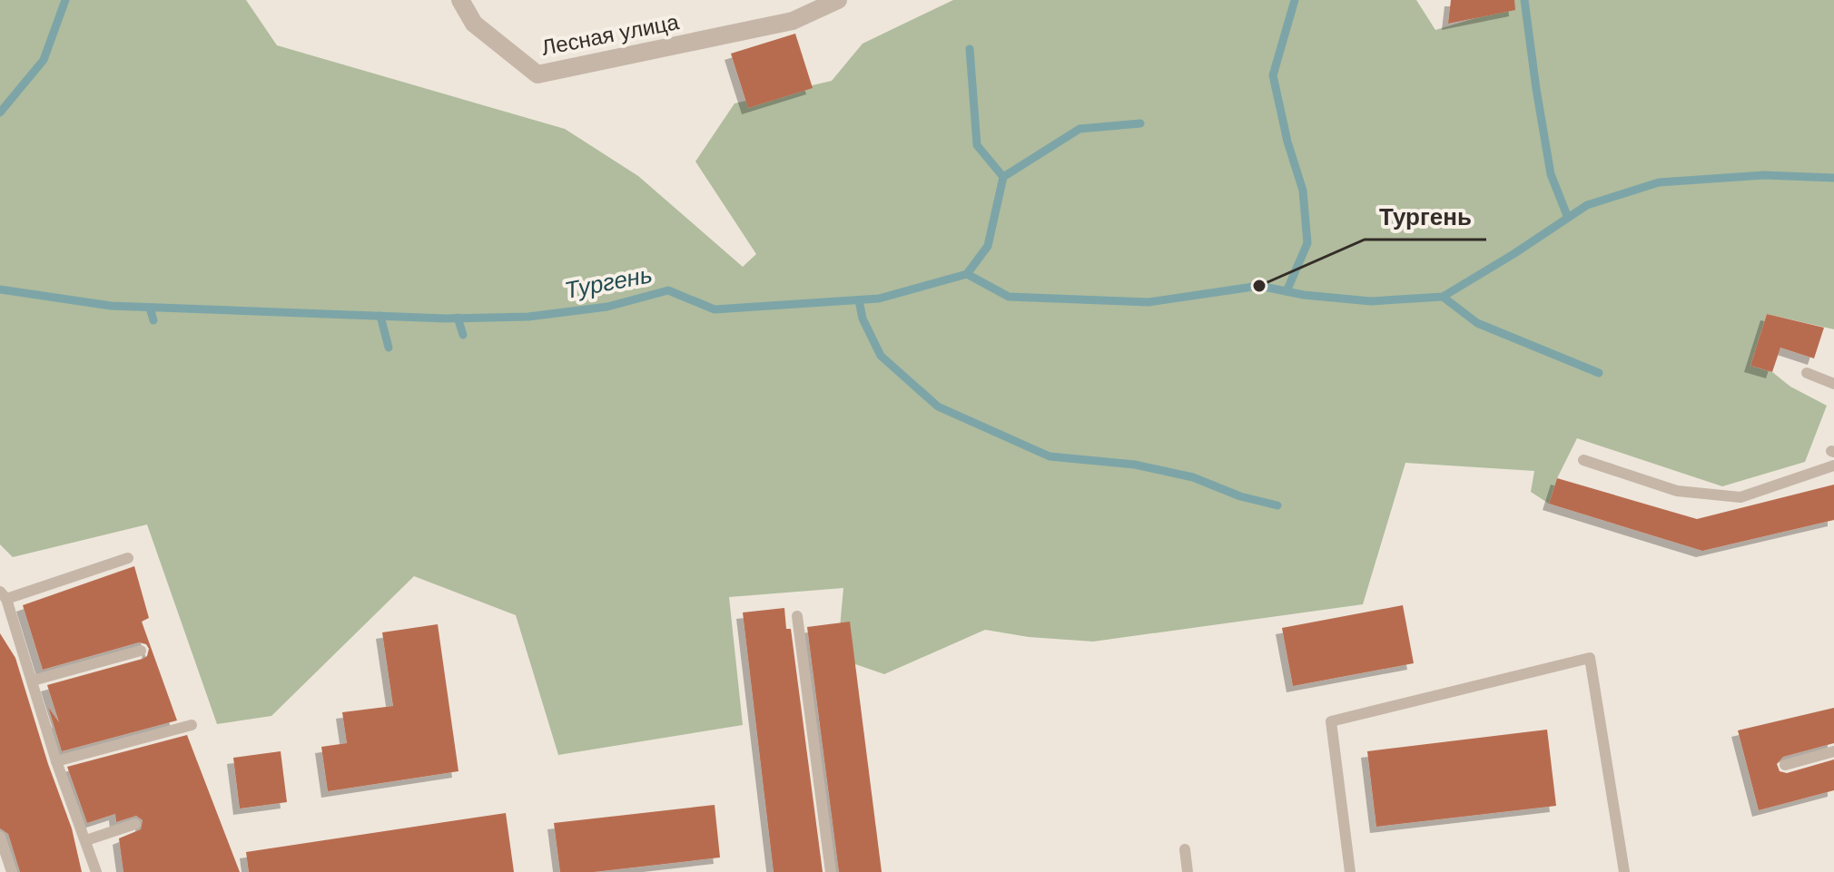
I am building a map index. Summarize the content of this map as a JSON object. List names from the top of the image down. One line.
{"streets":{"street":["Лесная улица"]},"water":["Тургень"],"places":["Тургень"]}
